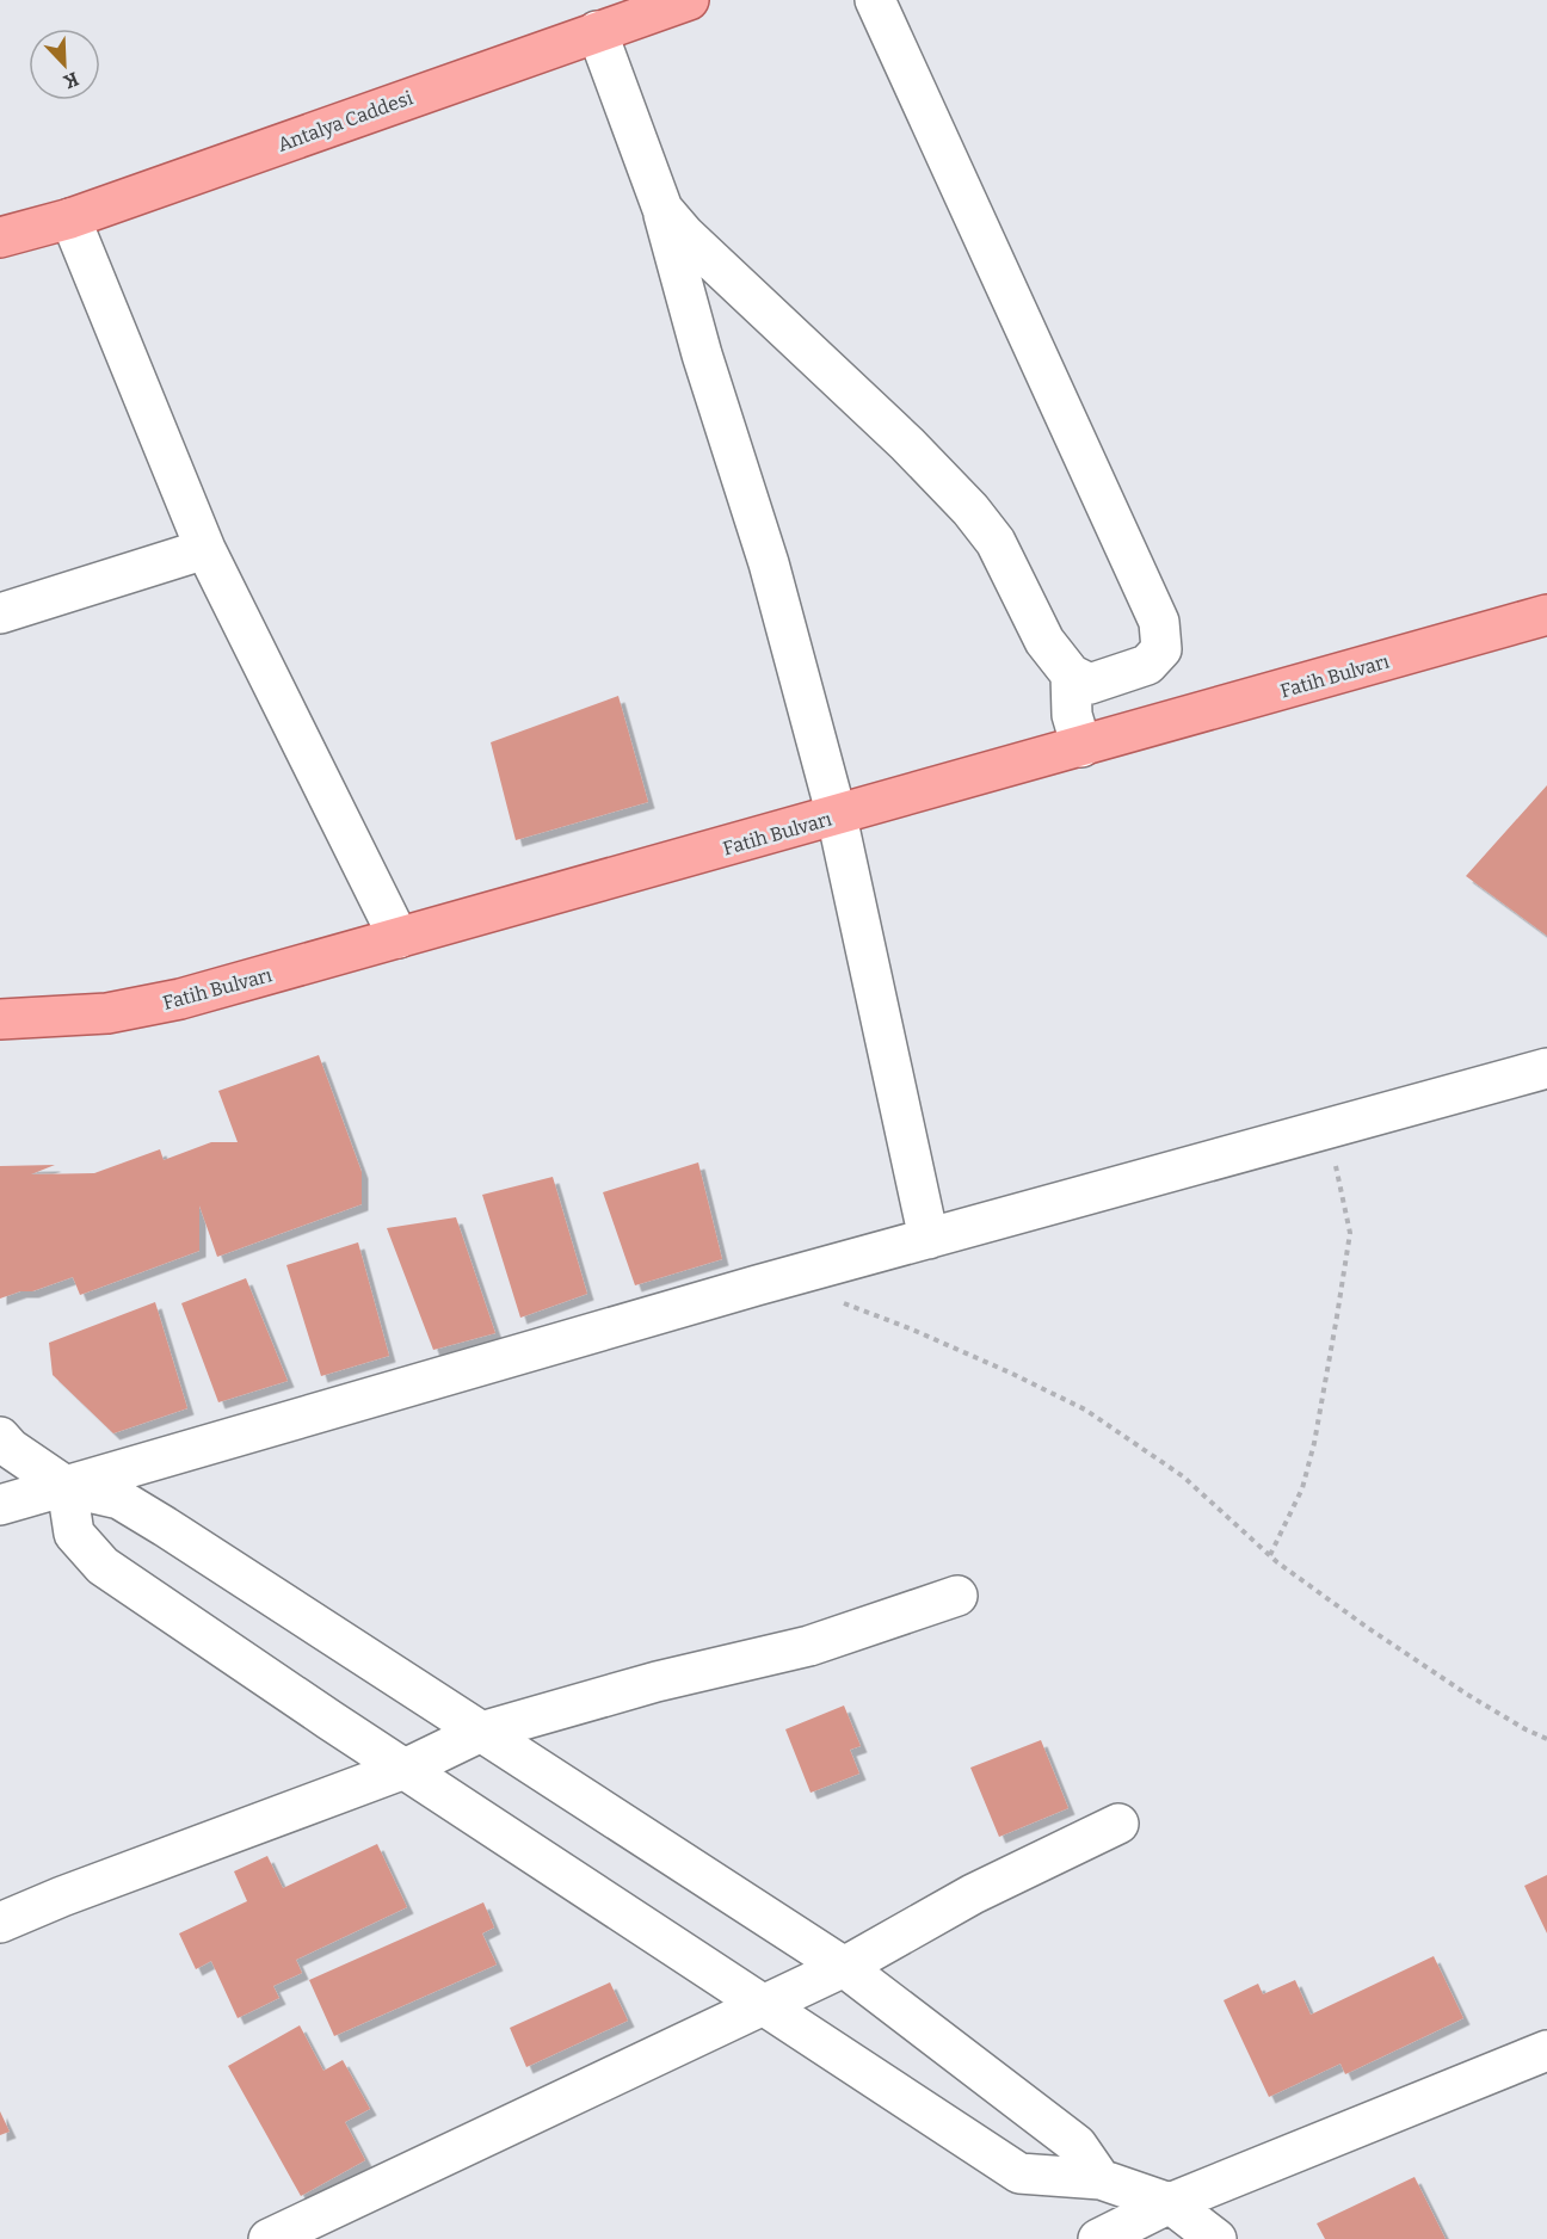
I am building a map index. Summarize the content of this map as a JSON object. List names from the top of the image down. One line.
{"streets":{"main road":["Antalya Caddesi","Fatih Bulvarı"]},"north":"bottom right"}
